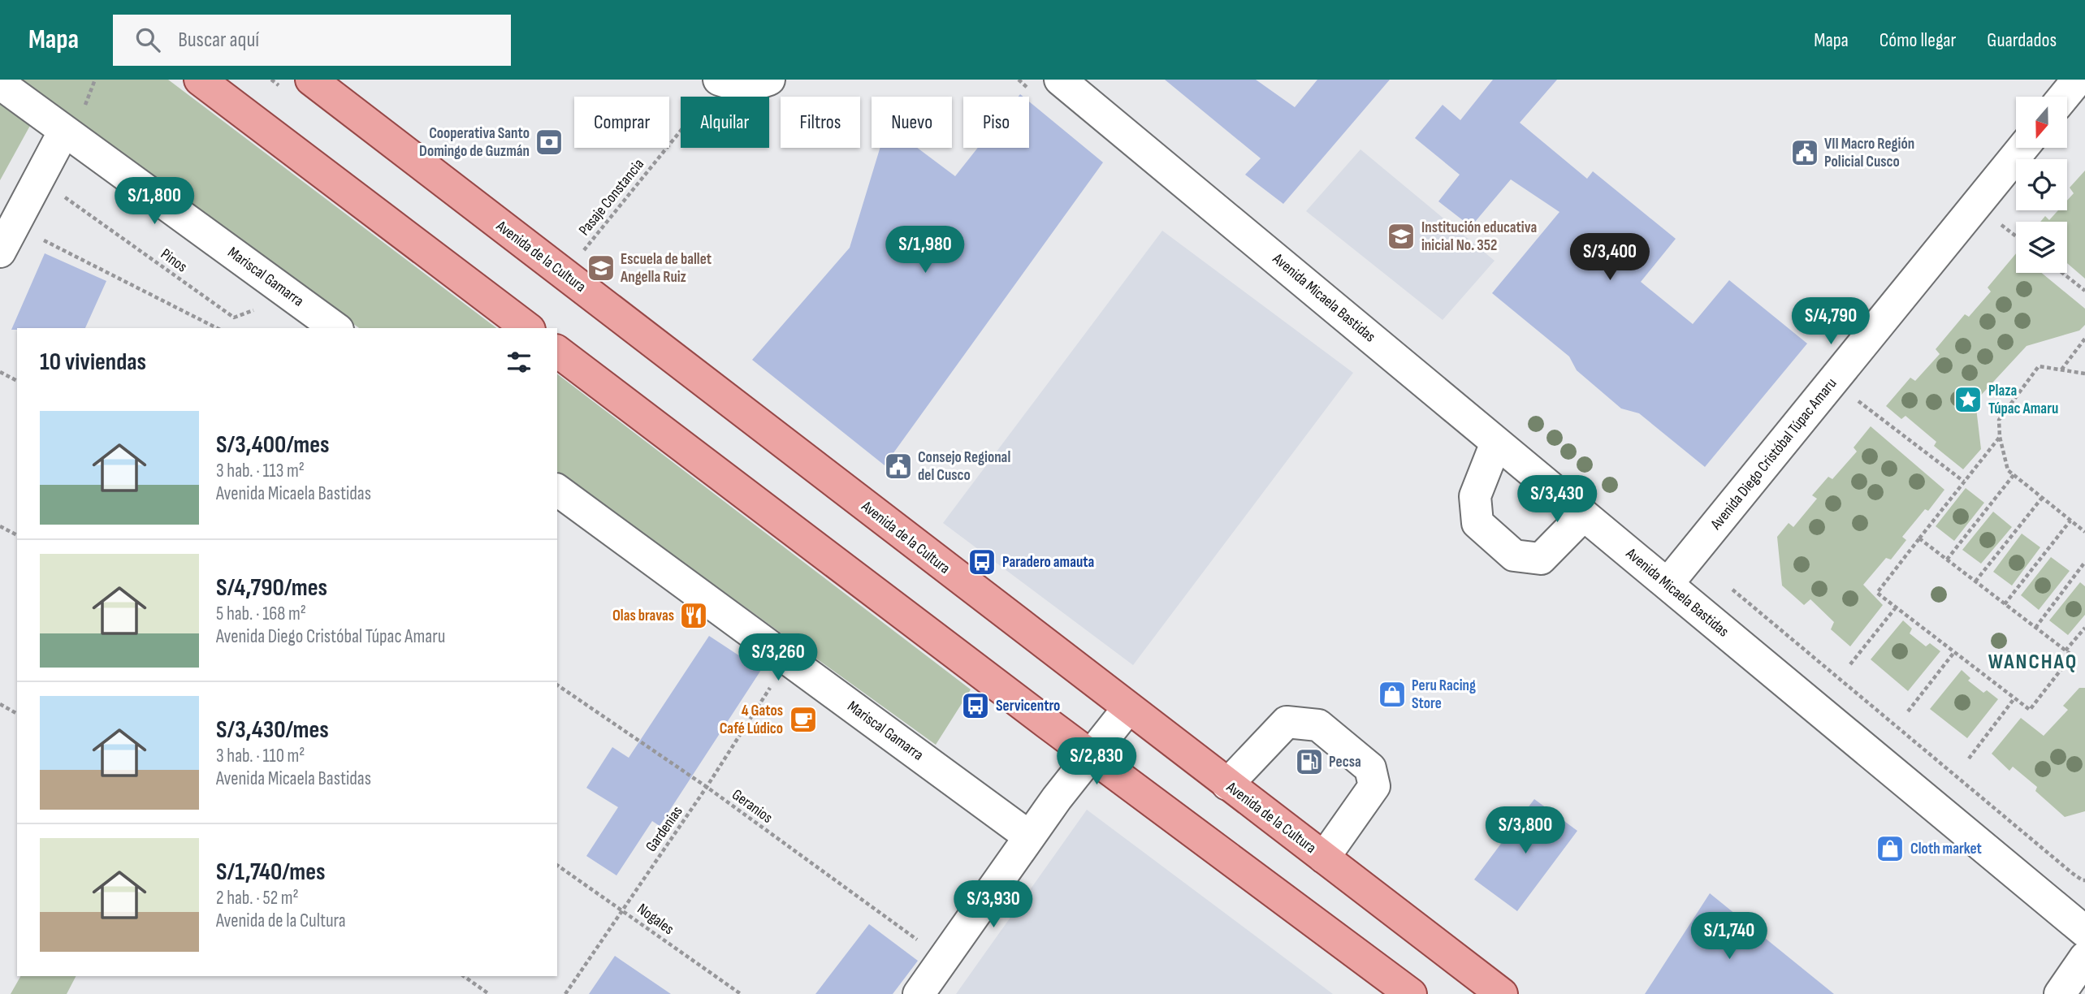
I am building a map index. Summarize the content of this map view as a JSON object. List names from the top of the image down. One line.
{"streets":{"main road":["Avenida de la Cultura"],"street":["Mariscal Gamarra","Avenida Micaela Bastidas","Avenida Diego Cristóbal Túpac Amaru"],"path":["Pasaje Constancia","Pinos","Geranios","Gardenias","Nogales"]},"crossings":[["Pasaje Constancia","Avenida de la Cultura"],["Avenida Micaela Bastidas","Avenida Diego Cristóbal Túpac Amaru"],["Geranios","Gardenias"],["Gardenias","Nogales"]],"districts":["WANCHAQ"],"places":{"bank":["Cooperativa Santo Domingo de Guzmán"],"public building":["VII Macro Región Policial Cusco","Consejo Regional del Cusco"],"school or university":["Institución educativa inicial No. 352","Escuela de ballet Angella Ruiz"],"place":["Plaza Túpac Amaru"],"bus stop":["Paradero amauta","Servicentro"],"restaurant":["Olas bravas"],"shop":["Peru Racing Store","Cloth market"],"cafe":["4 Gatos Café Lúdico"],"fuel station":["Pecsa"]},"north":"bottom","page":{"header":"Mapa","search":"Buscar aquí","nav":["Mapa","Cómo llegar","Guardados"],"chip":["Comprar","Alquilar","Filtros","Nuevo","Piso"],"price":["S/1,800","S/1,980","S/3,400","S/4,790","S/3,430","S/3,260","S/2,830","S/3,800","S/3,930","S/1,740"],"heading":"10 viviendas","list":[{"name":"S/3,400/mes","note":"3 hab. · 113 m² · Avenida Micaela Bastidas"},{"name":"S/4,790/mes","note":"5 hab. · 168 m² · Avenida Diego Cristóbal Túpac Amaru"},{"name":"S/3,430/mes","note":"3 hab. · 110 m² · Avenida Micaela Bastidas"},{"name":"S/1,740/mes","note":"2 hab. · 52 m² · Avenida de la Cultura"}]}}
